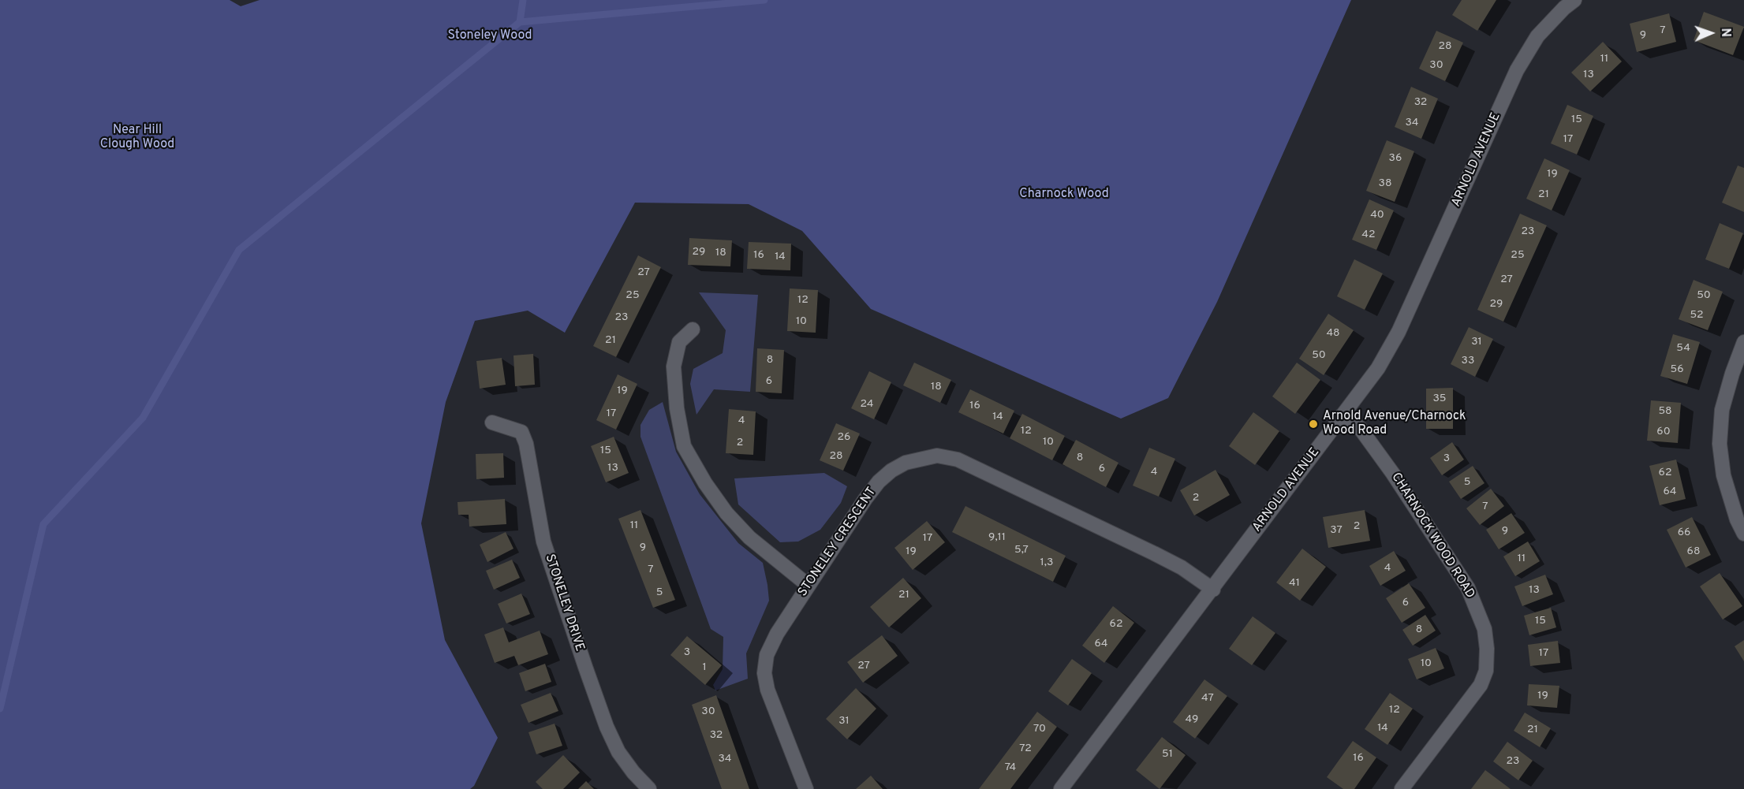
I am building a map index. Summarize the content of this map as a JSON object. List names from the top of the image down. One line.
{"streets":{"street":["ARNOLD AVENUE","CHARNOCK WOOD ROAD","STONELEY CRESCENT","STONELEY DRIVE"]},"crossings":[["ARNOLD AVENUE","CHARNOCK WOOD ROAD"],["ARNOLD AVENUE","STONELEY CRESCENT"]],"parks":["Stoneley Wood","Near Hill Clough Wood","Charnock Wood"],"places":["Arnold Avenue/Charnock Wood Road"],"house_numbers":["7","9","28","11","30","13","32","15","34","17","36","19","38","21","40","23","42","29","18","16","25","14","27","27","25","50","12","29","52","23","10","48","21","31","54","50","8","33","56","6","18","19","35","24","16","58","17","14","4","12","60","26","10","2","15","28","8","3","13","6","4","62","5","64","2","7","11","2","37","9","66","9,11","17","9","5,7","19","68","11","1,3","4","7","41","13","5","21","6","15","62","8","64","3","17","10","27","1","19","47","12","30","49","31","14","70","21","32","72","51","16","34","23","74"],"north":"right"}
